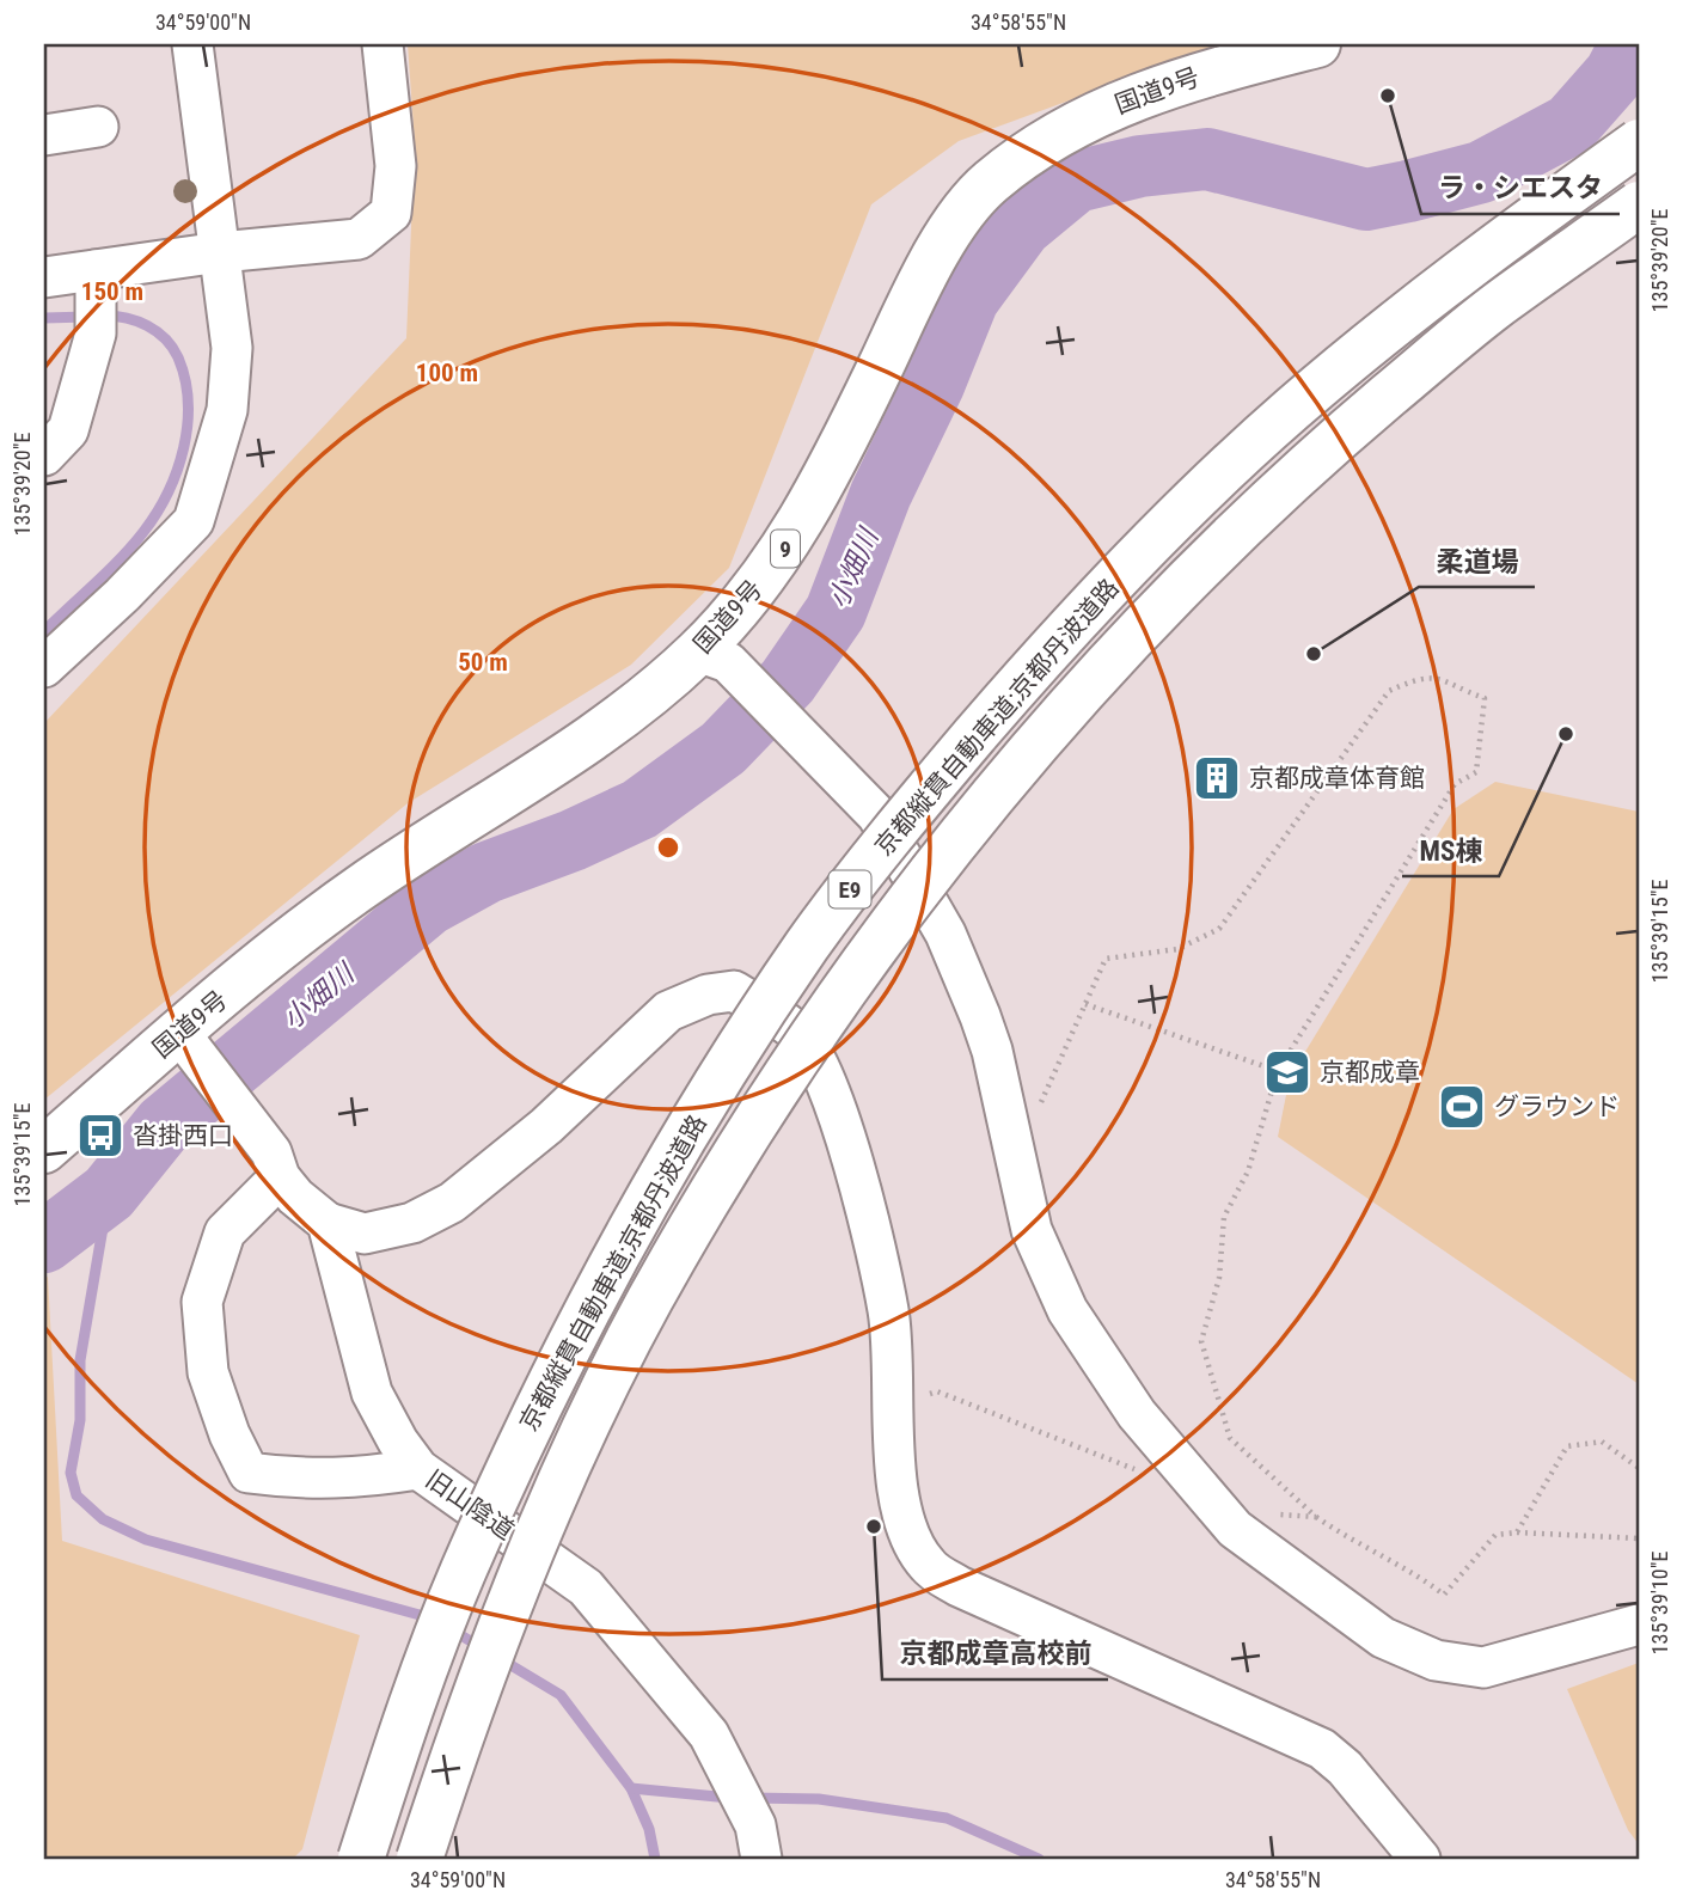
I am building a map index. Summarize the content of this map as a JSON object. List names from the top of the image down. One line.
{"streets":{"highway":["国道9号","9","京都縦貫自動車道;京都丹波道路","E9"],"street":["旧山陰道"]},"water":["小畑川"],"places":{"other":["ラ・シエスタ","柔道場","MS棟","京都成章高校前"],"building":["京都成章体育館"],"school or university":["京都成章"],"sports":["グラウンド"],"bus stop":["沓掛西口"]},"coordinates":["34°59'00\"N","34°58'55\"N","135°39'20\"E","135°39'15\"E","135°39'10\"E"],"rings":["150 m","100 m","50 m"]}
